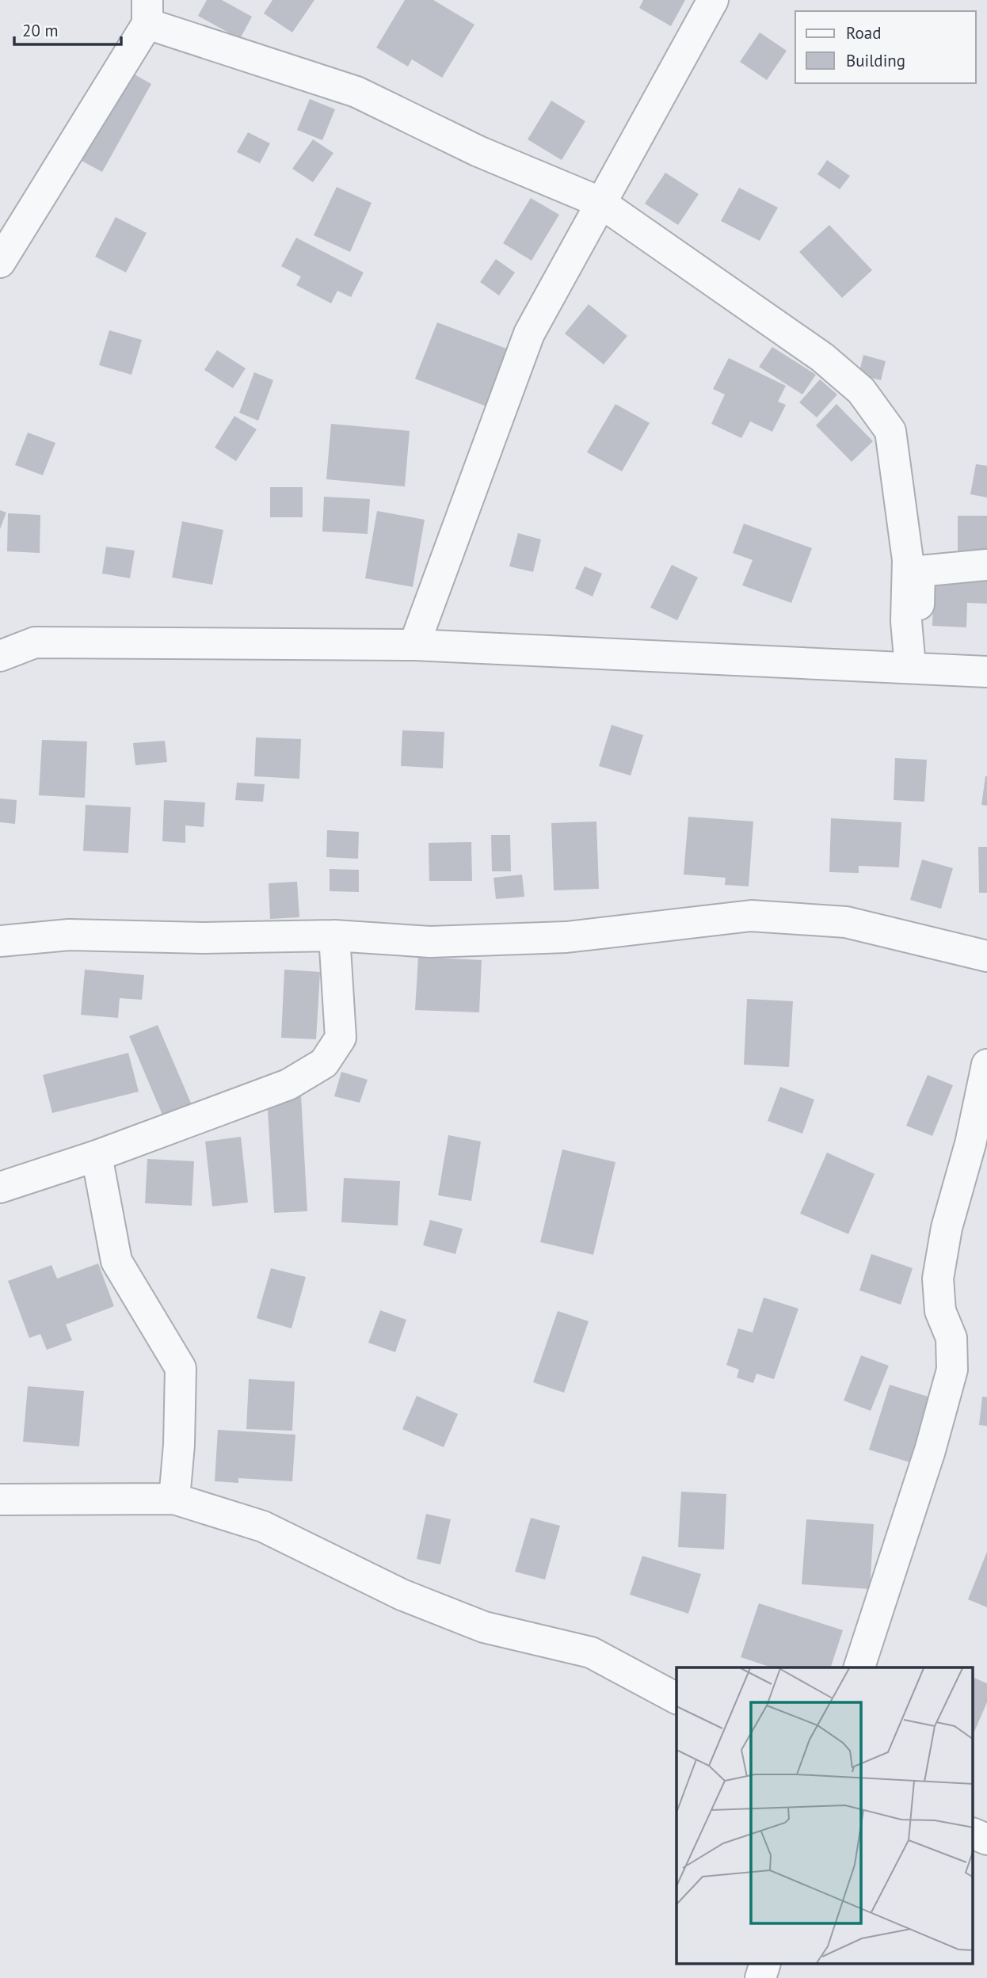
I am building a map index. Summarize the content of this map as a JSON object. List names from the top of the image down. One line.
{"legend":["Road","Building"],"scale_bar":"20 m"}
